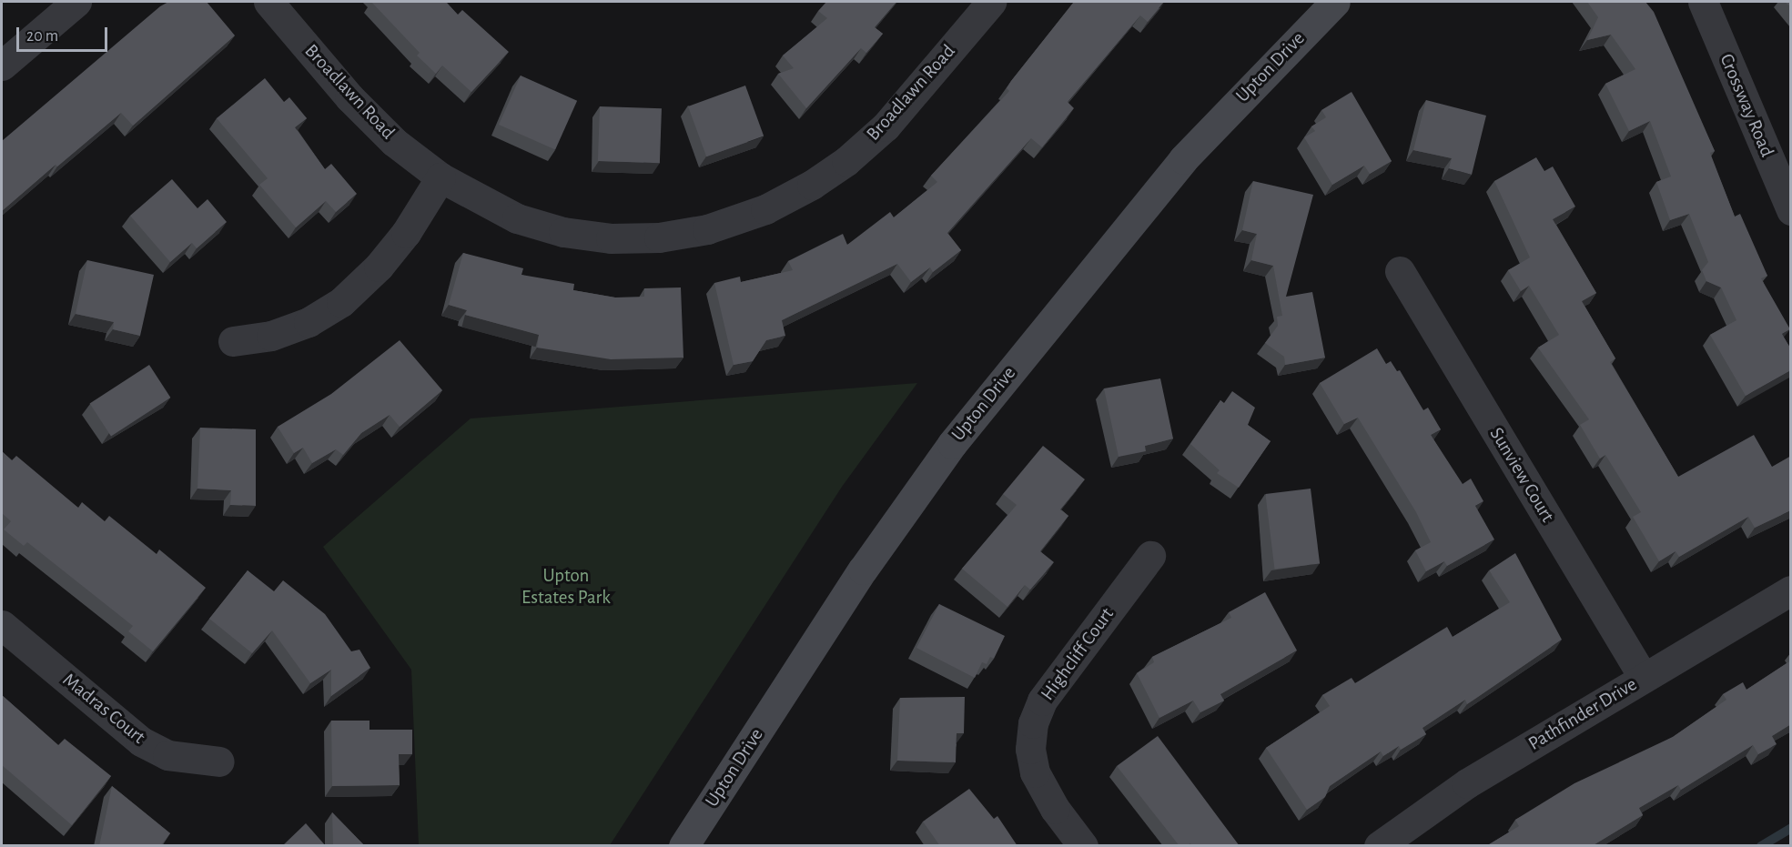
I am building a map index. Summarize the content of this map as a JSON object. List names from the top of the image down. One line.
{"streets":{"main road":["Upton Drive"],"street":["Broadlawn Road","Crossway Road","Sunview Court","Highcliff Court","Madras Court","Pathfinder Drive"]},"crossings":[["Sunview Court","Pathfinder Drive"]],"parks":["Upton Estates Park"],"scale_bar":"20 m"}
